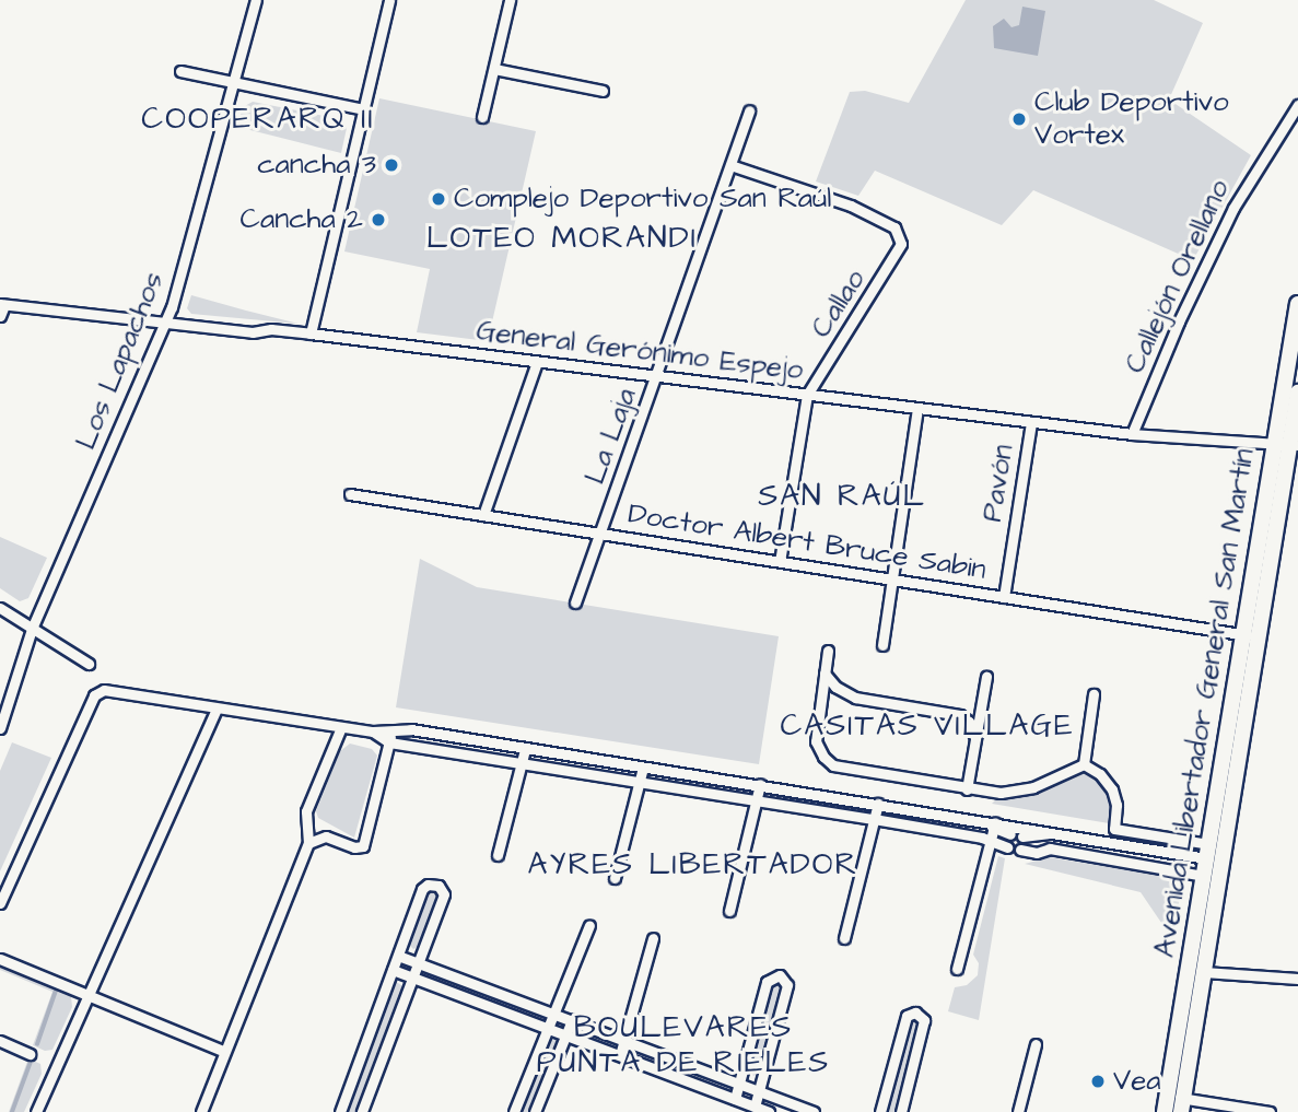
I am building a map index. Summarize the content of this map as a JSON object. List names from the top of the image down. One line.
{"streets":{"main road":["Avenida Libertador General San Martín"],"street":["Callejón Orellano","Callao","General Gerónimo Espejo","Los Lapachos","La Laja","Pavón","Doctor Albert Bruce Sabin"]},"crossings":[["Callejón Orellano","General Gerónimo Espejo"],["Callao","General Gerónimo Espejo"],["Callao","La Laja"],["Callao","Doctor Albert Bruce Sabin"],["General Gerónimo Espejo","Los Lapachos"],["General Gerónimo Espejo","La Laja"],["General Gerónimo Espejo","Pavón"],["General Gerónimo Espejo","Avenida Libertador General San Martín"],["La Laja","Doctor Albert Bruce Sabin"],["Pavón","Doctor Albert Bruce Sabin"],["Doctor Albert Bruce Sabin","Avenida Libertador General San Martín"]],"districts":["COOPERARQ II","LOTEO MORANDI","SAN RAÚL","CASITAS VILLAGE","AYRES LIBERTADOR","BOULEVARES PUNTA DE RIELES"],"places":["Club Deportivo Vortex","cancha 3","Complejo Deportivo San Raúl","Cancha 2","Vea"]}
